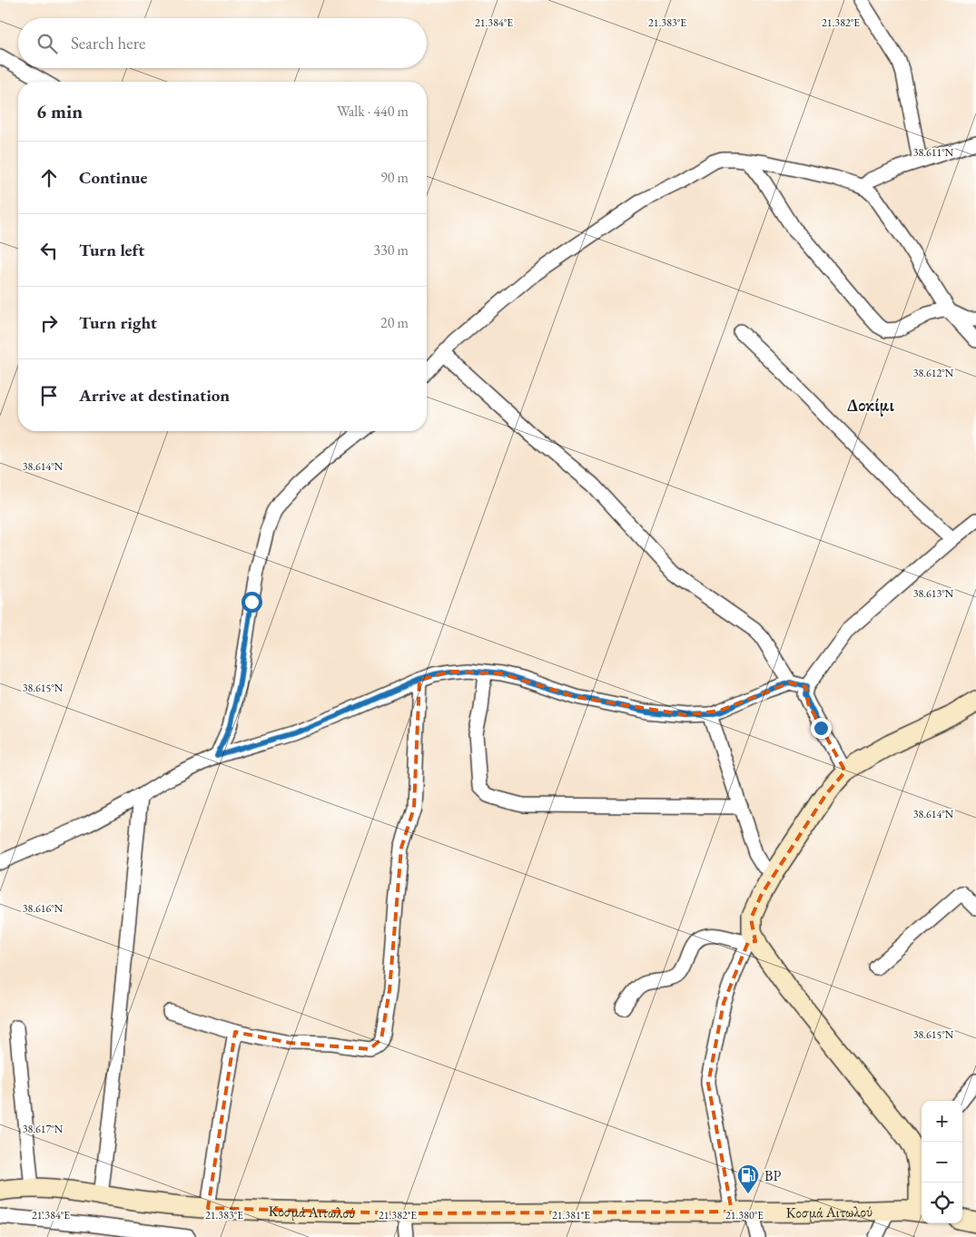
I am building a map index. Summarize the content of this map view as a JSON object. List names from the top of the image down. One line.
{"streets":{"main road":["Κοσμά Αιτωλού"]},"districts":["Δοκίμι"],"places":{"fuel station":["BP"]},"page":{"search":"Search here","heading":["6 min","Walk · 440 m"],"list":[["Continue","90 m"],["Turn left","330 m"],["Turn right","20 m"],"Arrive at destination"],"map_buttons":["+","−"]},"coordinates":["21.384°E","21.383°E","21.382°E","38.611°N","38.612°N","38.614°N","38.613°N","38.615°N","38.616°N","38.617°N","21.381°E","21.380°E"]}
